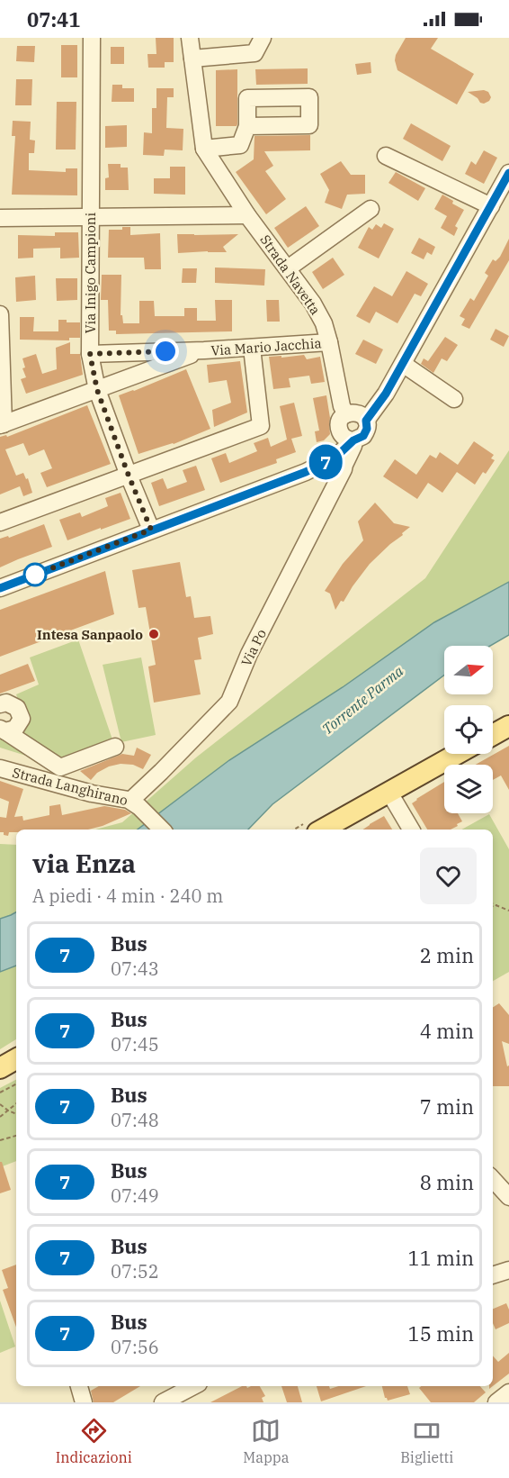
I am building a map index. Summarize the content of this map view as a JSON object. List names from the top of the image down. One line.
{"streets":{"street":["Via Inigo Campioni","Strada Navetta","Via Mario Jacchia","Via Po","Strada Langhirano"]},"crossings":[["Via Inigo Campioni","Via Mario Jacchia"],["Strada Navetta","Via Mario Jacchia"],["Strada Navetta","Via Po"],["Via Po","Strada Langhirano"]],"water":["Torrente Parma"],"places":["Intesa Sanpaolo"],"lines":["bus line 7"],"north":"right","page":{"status":"07:41","on_map":"7","heading":["via Enza","A piedi · 4 min · 240 m"],"list":[{"mark":"7","name":"Bus","note":"07:43","value":"2 min"},{"mark":"7","name":"Bus","note":"07:45","value":"4 min"},{"mark":"7","name":"Bus","note":"07:48","value":"7 min"},{"mark":"7","name":"Bus","note":"07:49","value":"8 min"},{"mark":"7","name":"Bus","note":"07:52","value":"11 min"},{"mark":"7","name":"Bus","note":"07:56","value":"15 min"}],"tabs":["Indicazioni","Mappa","Biglietti"]}}
